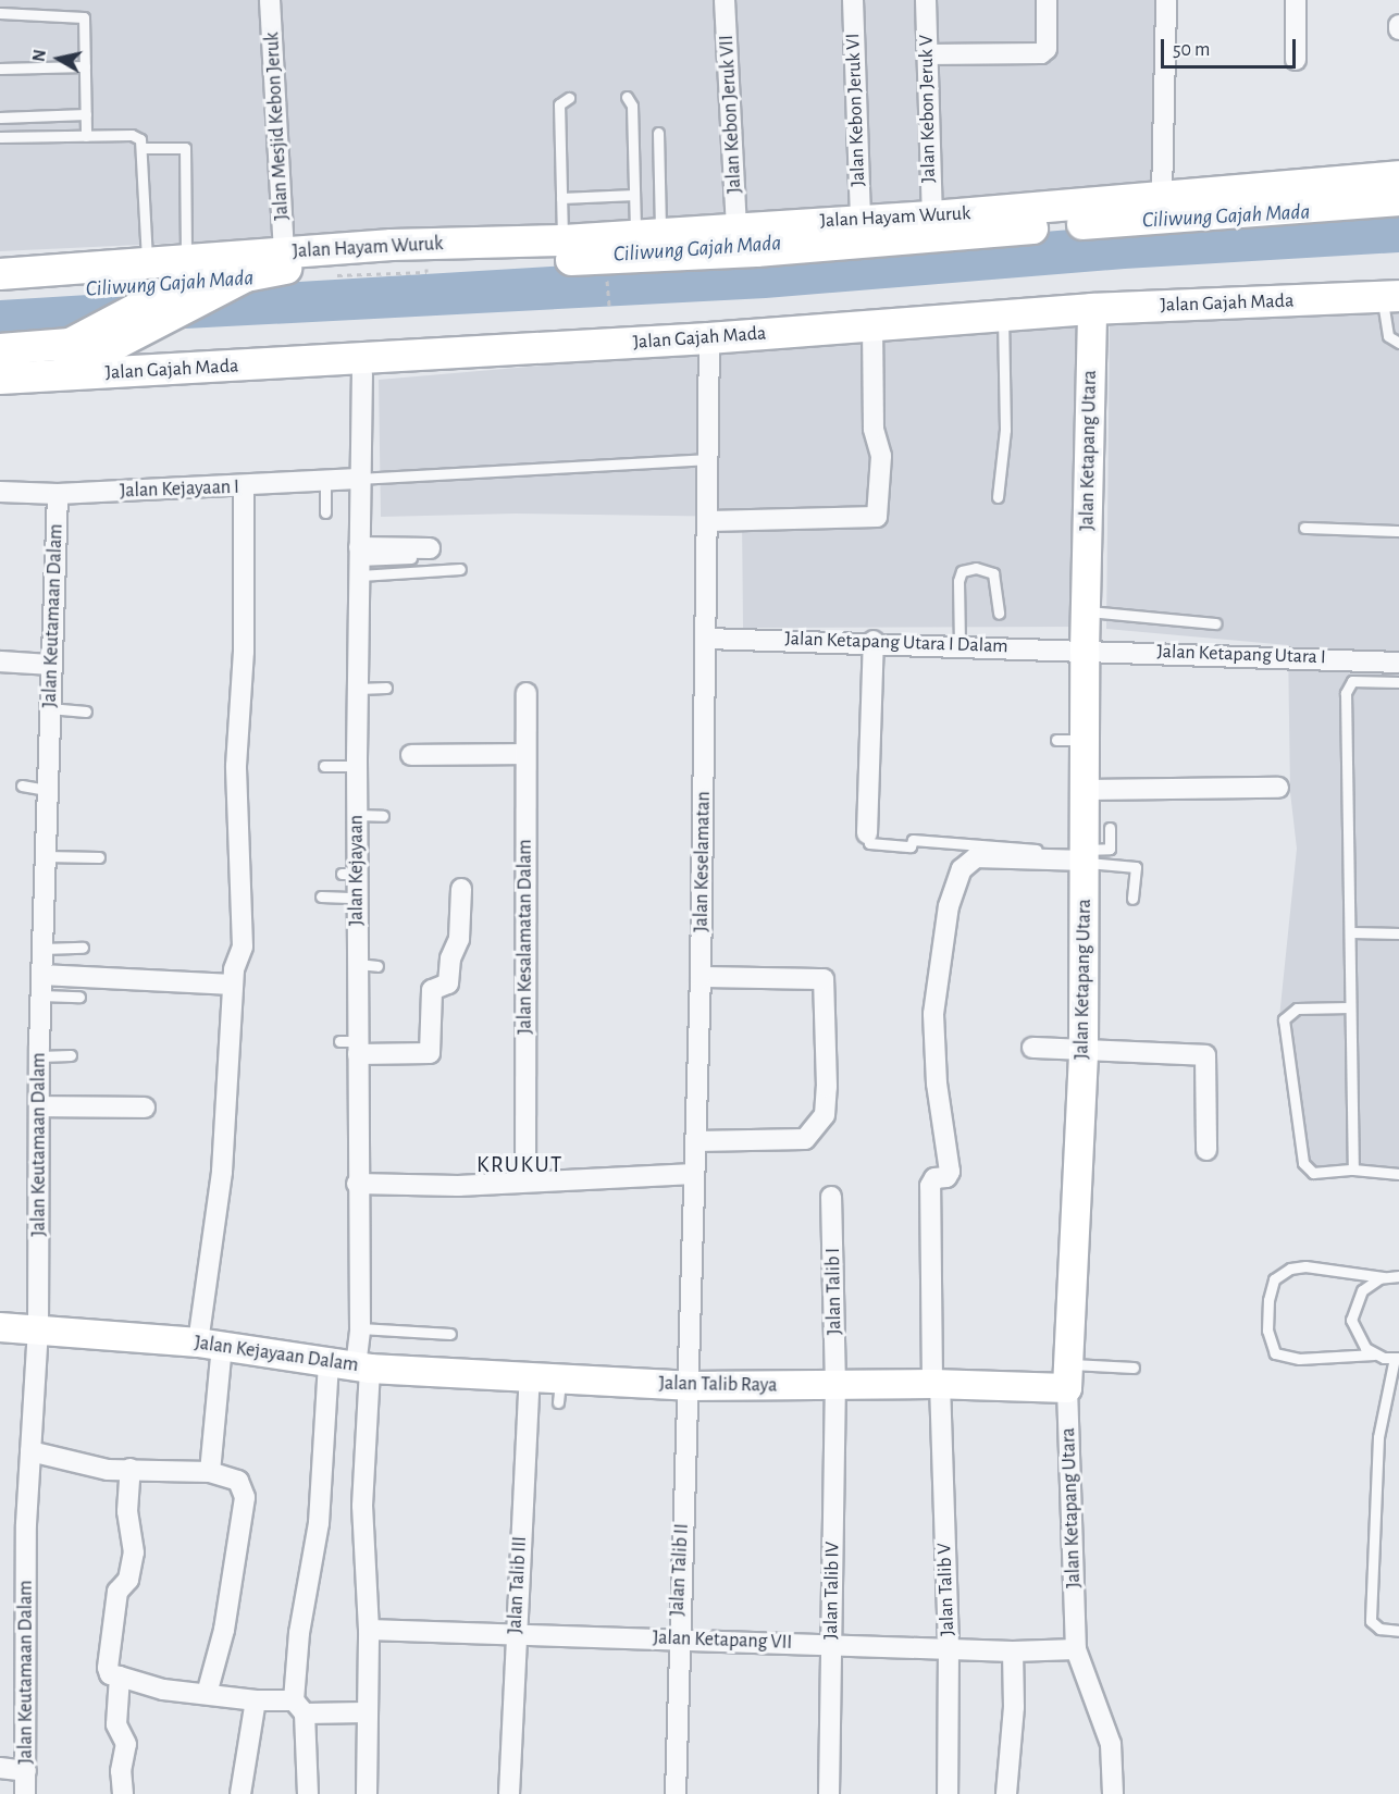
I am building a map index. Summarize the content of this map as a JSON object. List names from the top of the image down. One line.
{"streets":{"main road":["Jalan Hayam Wuruk","Jalan Gajah Mada"],"street":["Jalan Kebon Jeruk V","Jalan Kebon Jeruk VI","Jalan Kebon Jeruk VII","Jalan Mesjid Kebon Jeruk","Jalan Ketapang Utara","Jalan Kejayaan I","Jalan Keutamaan Dalam","Jalan Ketapang Utara I Dalam","Jalan Ketapang Utara I","Jalan Keselamatan","Jalan Kejayaan","Jalan Kesalamatan Dalam","Jalan Talib I","Jalan Kejayaan Dalam","Jalan Talib Raya","Jalan Talib II","Jalan Talib III","Jalan Talib V","Jalan Talib IV","Jalan Ketapang VII"]},"crossings":[["Jalan Kebon Jeruk V","Jalan Hayam Wuruk"],["Jalan Kebon Jeruk VI","Jalan Hayam Wuruk"],["Jalan Kebon Jeruk VII","Jalan Hayam Wuruk"],["Jalan Mesjid Kebon Jeruk","Jalan Hayam Wuruk"],["Jalan Gajah Mada","Jalan Ketapang Utara"],["Jalan Gajah Mada","Jalan Keselamatan"],["Jalan Ketapang Utara","Jalan Ketapang Utara I Dalam"],["Jalan Ketapang Utara","Jalan Ketapang Utara I"],["Jalan Ketapang Utara","Jalan Talib Raya"],["Jalan Ketapang Utara","Jalan Talib V"],["Jalan Ketapang Utara","Jalan Ketapang VII"],["Jalan Kejayaan I","Jalan Keutamaan Dalam"],["Jalan Kejayaan I","Jalan Kejayaan"],["Jalan Keutamaan Dalam","Jalan Kejayaan Dalam"],["Jalan Ketapang Utara I Dalam","Jalan Ketapang Utara I"],["Jalan Ketapang Utara I Dalam","Jalan Keselamatan"],["Jalan Keselamatan","Jalan Talib Raya"],["Jalan Keselamatan","Jalan Talib II"],["Jalan Kejayaan","Jalan Kejayaan Dalam"],["Jalan Kejayaan","Jalan Talib Raya"],["Jalan Talib I","Jalan Talib Raya"],["Jalan Talib I","Jalan Talib IV"],["Jalan Kejayaan Dalam","Jalan Talib Raya"],["Jalan Kejayaan Dalam","Jalan Ketapang VII"],["Jalan Talib Raya","Jalan Talib II"],["Jalan Talib Raya","Jalan Talib III"],["Jalan Talib Raya","Jalan Talib V"],["Jalan Talib Raya","Jalan Talib IV"],["Jalan Talib II","Jalan Ketapang VII"],["Jalan Talib III","Jalan Ketapang VII"],["Jalan Talib V","Jalan Ketapang VII"],["Jalan Talib IV","Jalan Ketapang VII"]],"districts":["KRUKUT"],"water":["Ciliwung Gajah Mada"],"scale_bar":"50 m","north":"left"}
